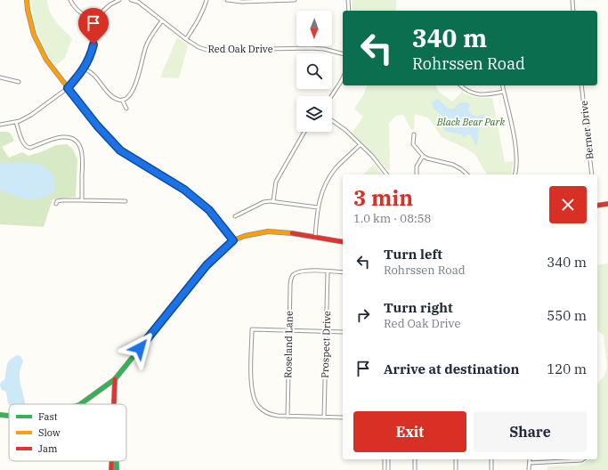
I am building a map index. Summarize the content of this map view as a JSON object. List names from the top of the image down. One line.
{"streets":{"street":["Red Oak Drive","Berner Drive","Roseland Lane","Prospect Drive"]},"crossings":[["Roseland Lane","Prospect Drive"]],"parks":["Black Bear Park"],"legend":["Fast","Slow","Jam"],"north":"bottom","page":{"turn":["340 m","Rohrssen Road"],"heading":["3 min","1.0 km · 08:58"],"list":[{"name":"Turn left","note":"Rohrssen Road","value":"340 m"},{"name":"Turn right","note":"Red Oak Drive","value":"550 m"},{"name":"Arrive at destination","value":"120 m"}],"buttons":["Exit","Share"]}}
